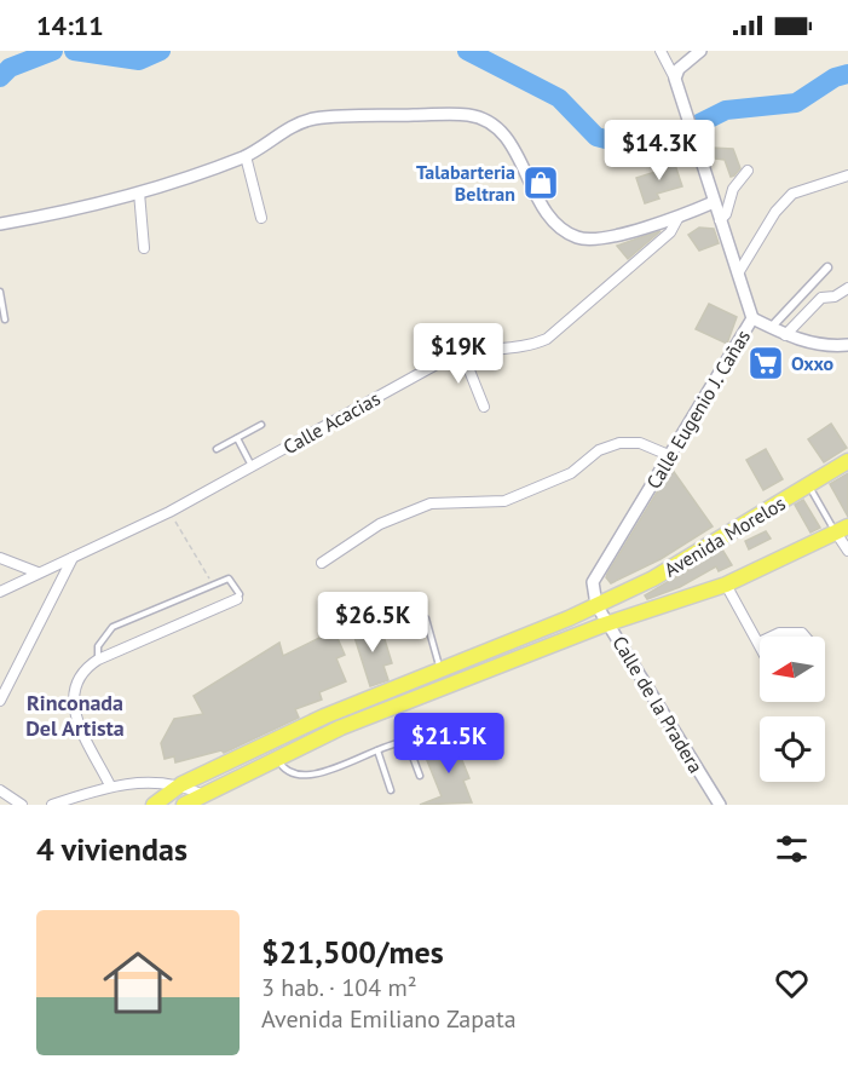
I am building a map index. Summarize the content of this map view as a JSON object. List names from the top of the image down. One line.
{"streets":{"main road":["Avenida Morelos"],"street":["Calle Eugenio J. Cañas","Calle Acacias","Calle de la Pradera"]},"crossings":[["Calle Eugenio J. Cañas","Avenida Morelos"],["Calle Eugenio J. Cañas","Calle de la Pradera"],["Avenida Morelos","Calle de la Pradera"]],"districts":["Rinconada Del Artista"],"places":{"shop":["Talabarteria Beltran"],"supermarket":["Oxxo"]},"north":"left","page":{"status":"14:11","price":["$14.3K","$19K","$26.5K","$21.5K"],"heading":"4 viviendas","list":[{"name":"$21,500/mes","note":"3 hab. · 104 m² · Avenida Emiliano Zapata"}]}}
